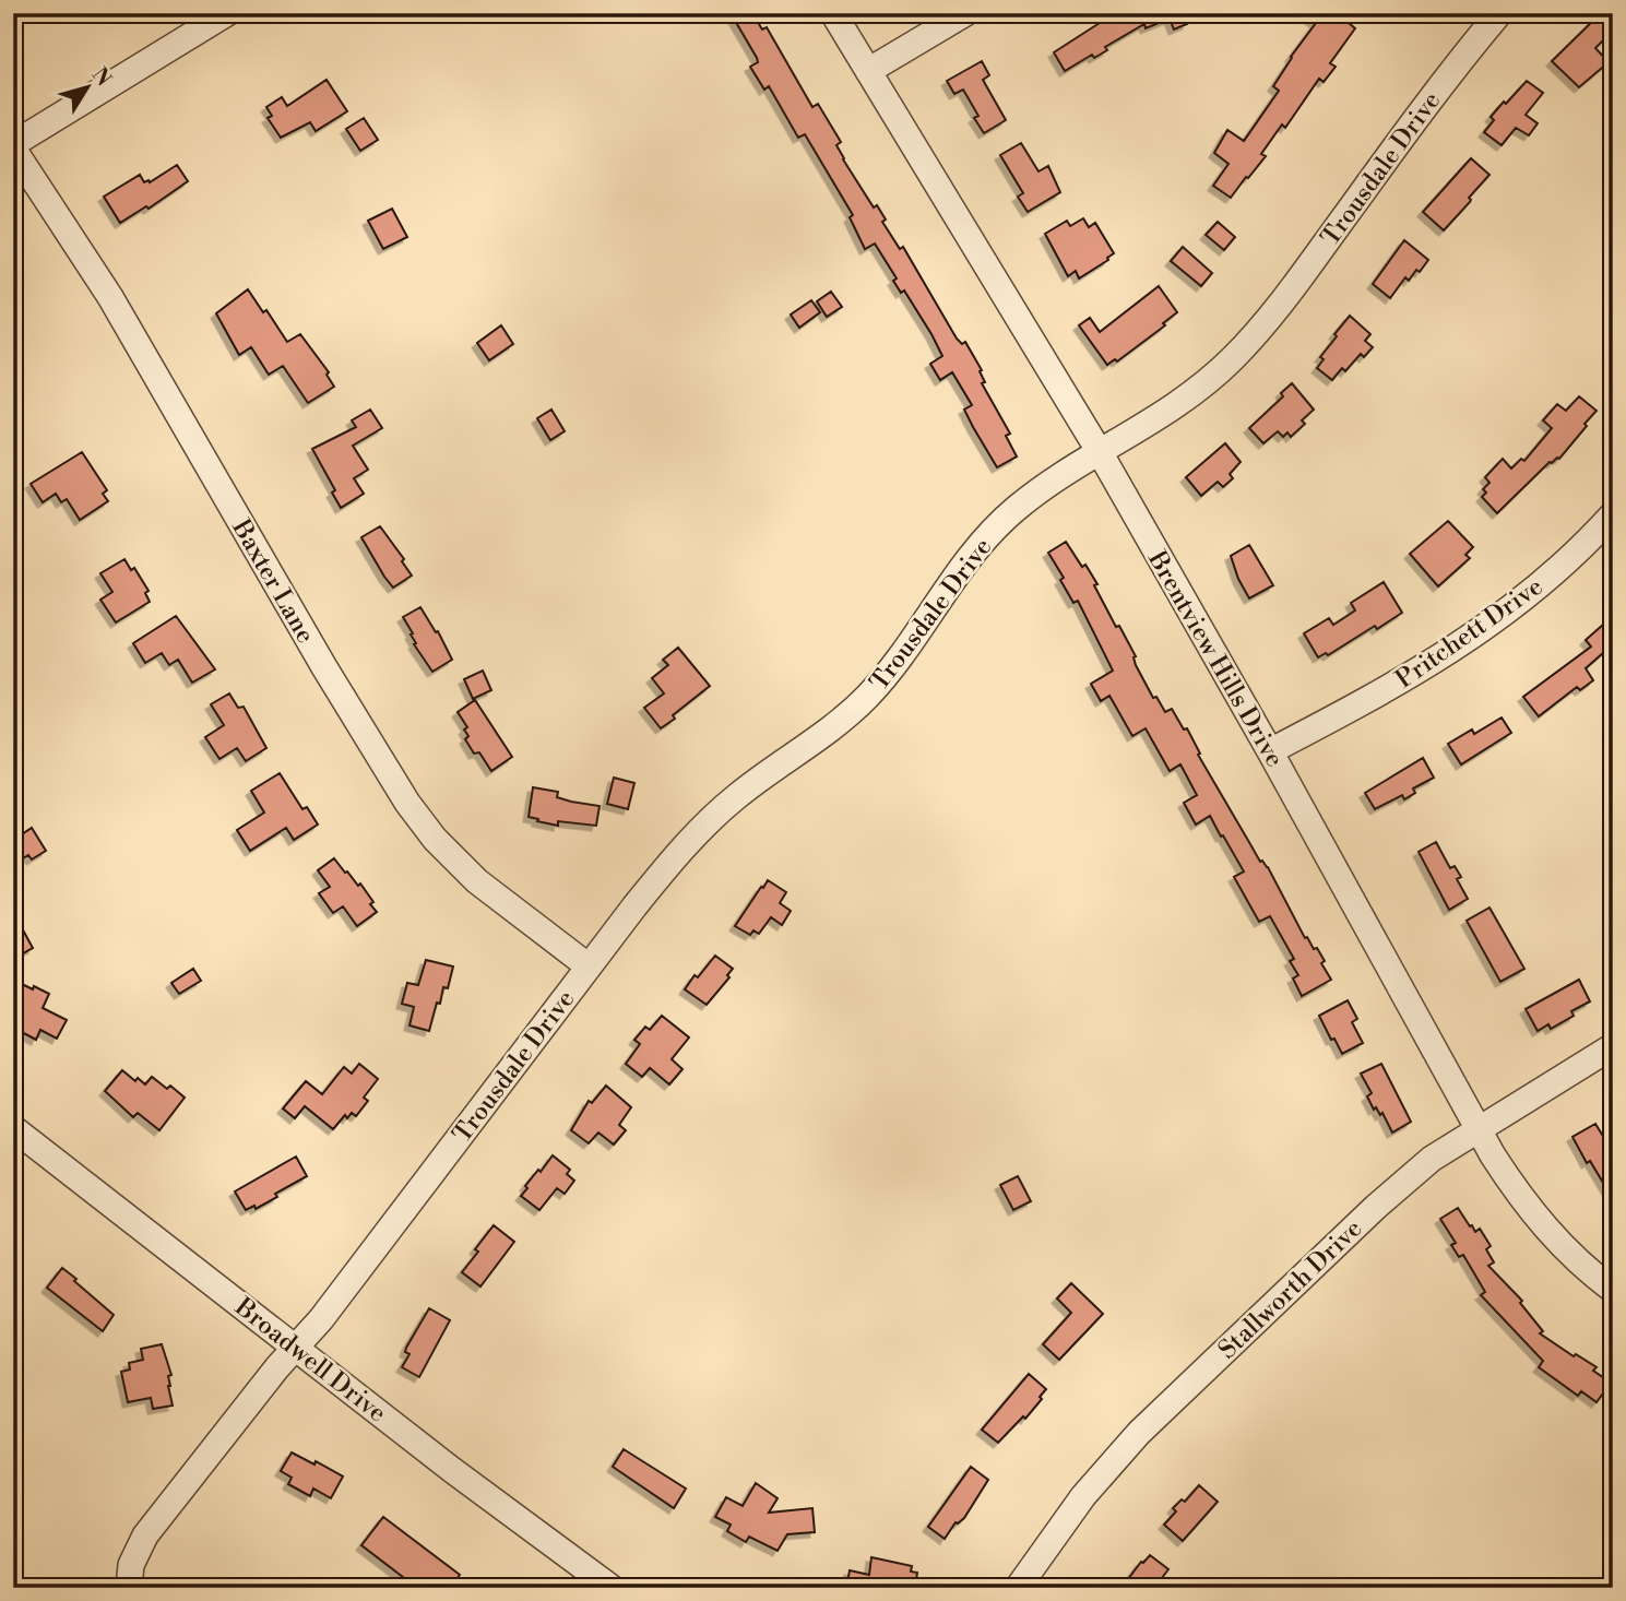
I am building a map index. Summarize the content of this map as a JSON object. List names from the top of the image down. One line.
{"streets":{"street":["Trousdale Drive","Baxter Lane","Pritchett Drive","Brentview Hills Drive","Stallworth Drive","Broadwell Drive"]},"crossings":[["Trousdale Drive","Baxter Lane"],["Trousdale Drive","Brentview Hills Drive"],["Trousdale Drive","Broadwell Drive"],["Pritchett Drive","Brentview Hills Drive"],["Brentview Hills Drive","Stallworth Drive"]],"north":"top right"}
